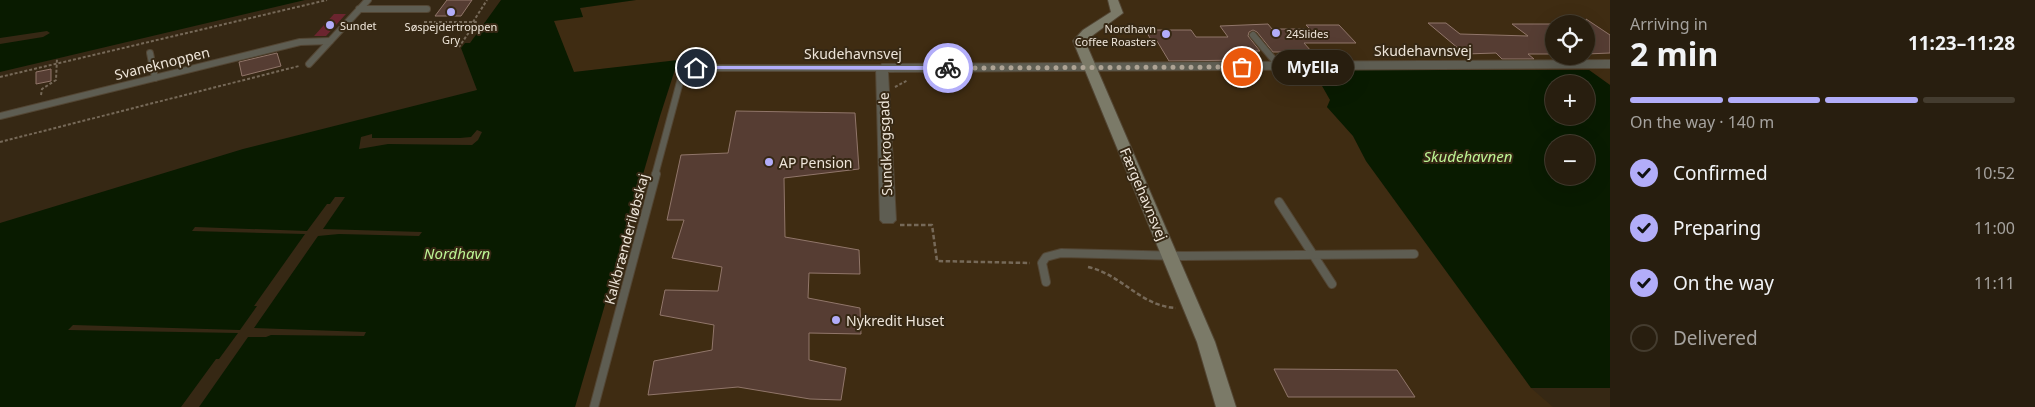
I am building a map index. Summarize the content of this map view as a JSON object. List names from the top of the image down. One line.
{"streets":{"street":["Skudehavnsvej","Sundkrogsgade","Færgehavnsvej"],"lane":["Svaneknoppen","Kalkbrænderiløbskaj"]},"crossings":[["Skudehavnsvej","Sundkrogsgade"],["Skudehavnsvej","Færgehavnsvej"]],"water":["Skudehavnen","Nordhavn"],"places":["Søspejdertroppen Gry","Sundet","24Slides","Nordhavn Coffee Roasters","MyElla","AP Pension","Nykredit Huset"],"page":{"heading":["2 min","Arriving in","11:23–11:28"],"map_buttons":["+","−"],"bubble":"MyElla","bar":"On the way · 140 m","list":[["Confirmed","10:52"],["Preparing","11:00"],["On the way","11:11"],"Delivered"]}}
